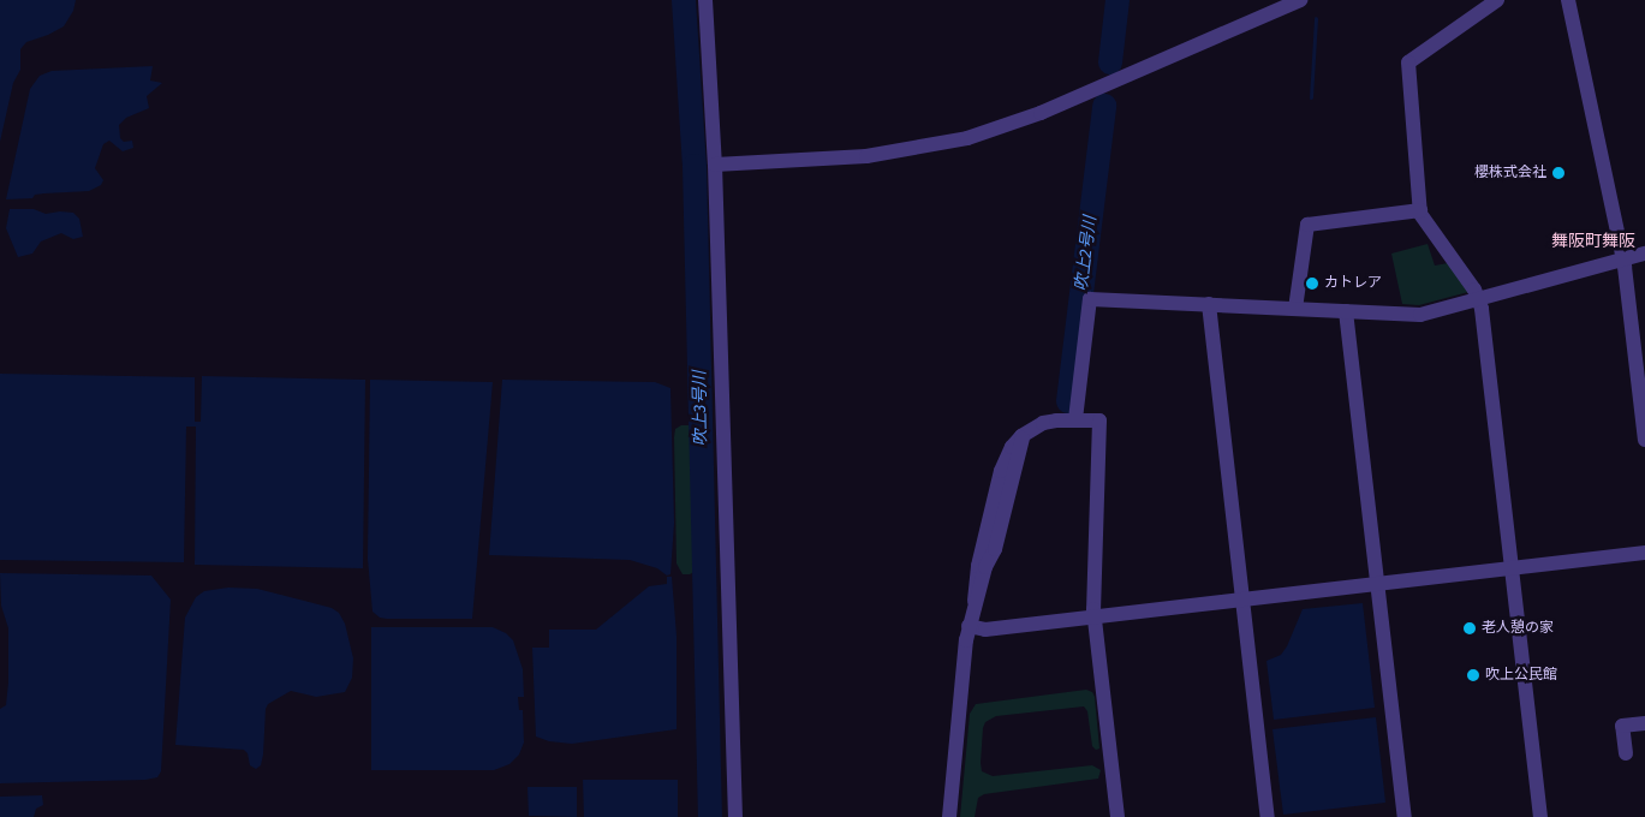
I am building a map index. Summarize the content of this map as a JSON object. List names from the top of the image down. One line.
{"districts":["舞阪町舞阪"],"water":["吹上2号川","吹上3号川"],"places":["櫻株式会社","カトレア","老人憩の家","吹上公民館"]}
